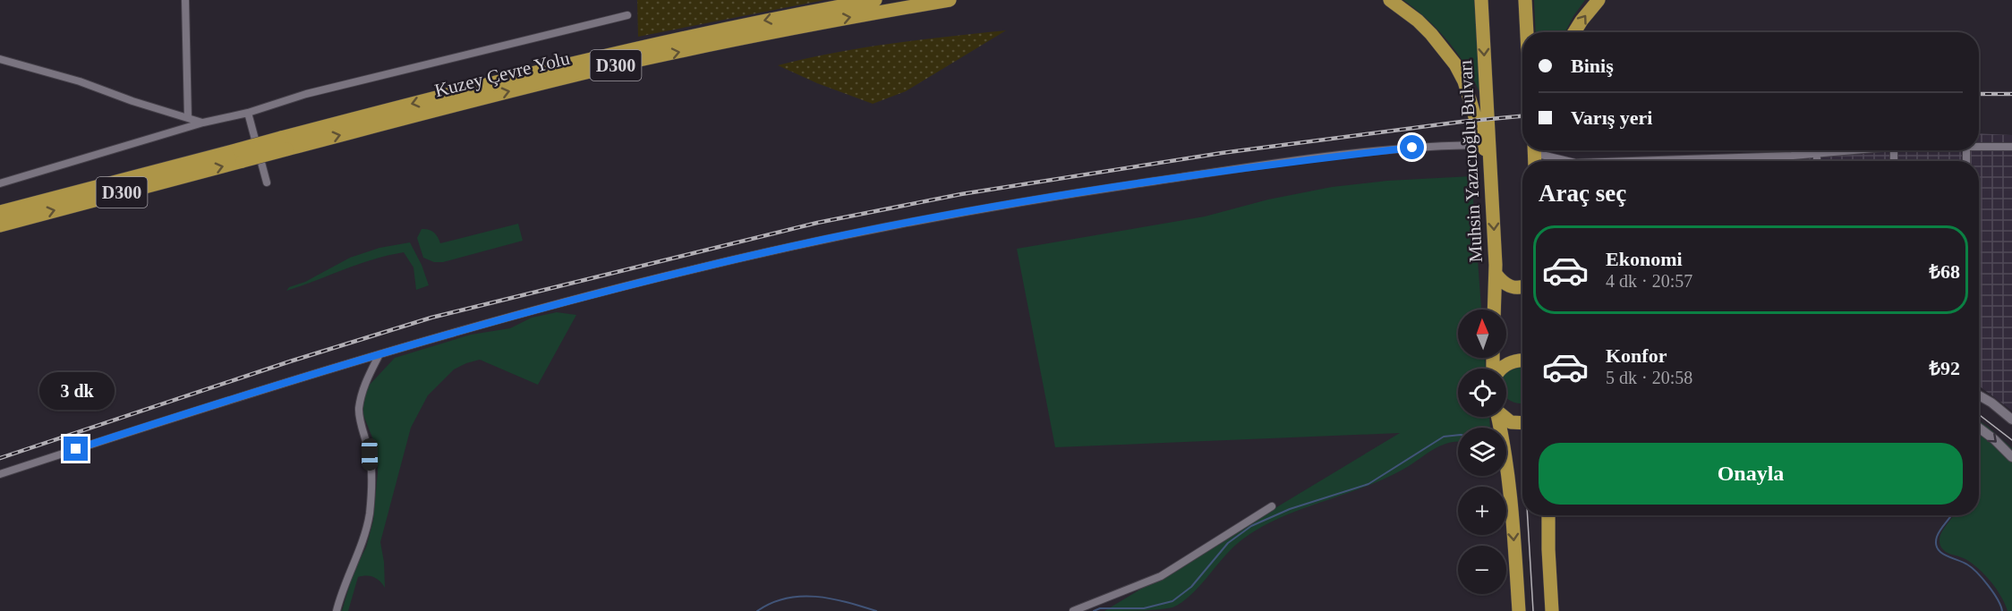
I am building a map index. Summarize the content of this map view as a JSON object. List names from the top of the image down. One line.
{"streets":{"highway":["D300","Kuzey Çevre Yolu","Muhsin Yazıcıoğlu Bulvarı"]},"crossings":[["D300","Kuzey Çevre Yolu"]],"one_way":["Muhsin Yazıcıoğlu Bulvarı"],"north":"top","page":{"banner":["Biniş","Varış yeri"],"heading":"Araç seç","list":[{"name":"Ekonomi","note":"4 dk · 20:57","value":"₺68"},{"name":"Konfor","note":"5 dk · 20:58","value":"₺92"}],"map_buttons":["+","−"],"bubble":"3 dk","buttons":"Onayla"}}
